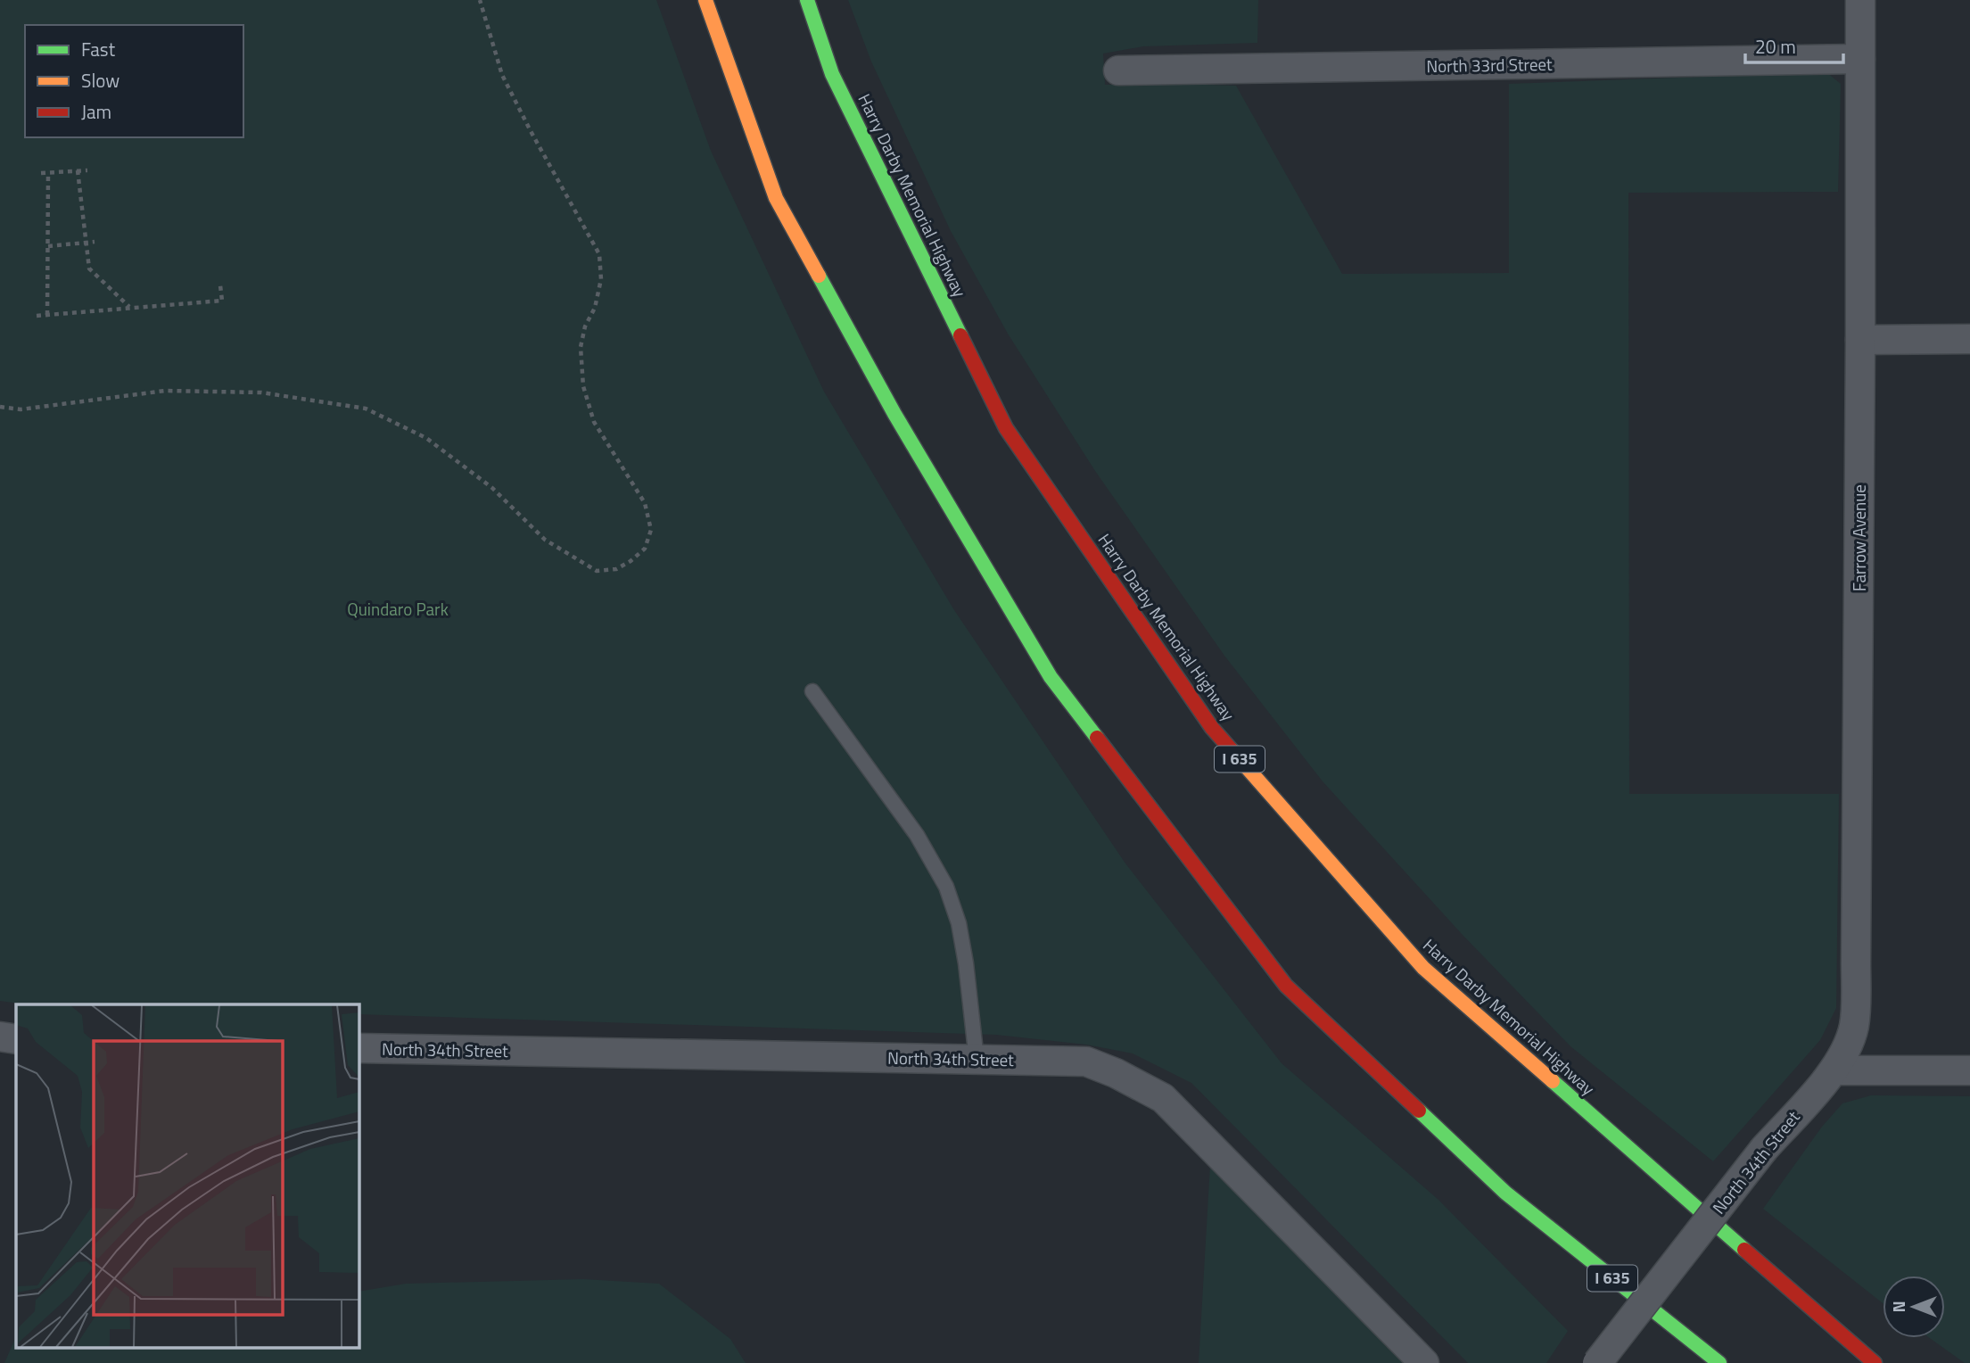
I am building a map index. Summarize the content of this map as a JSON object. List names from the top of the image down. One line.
{"streets":{"highway":["Harry Darby Memorial Highway","I 635"],"street":["North 33rd Street","Farrow Avenue","North 34th Street"]},"crossings":[["North 33rd Street","Farrow Avenue"],["Farrow Avenue","North 34th Street"]],"parks":["Quindaro Park"],"legend":["Fast","Slow","Jam"],"scale_bar":"20 m","north":"left"}
